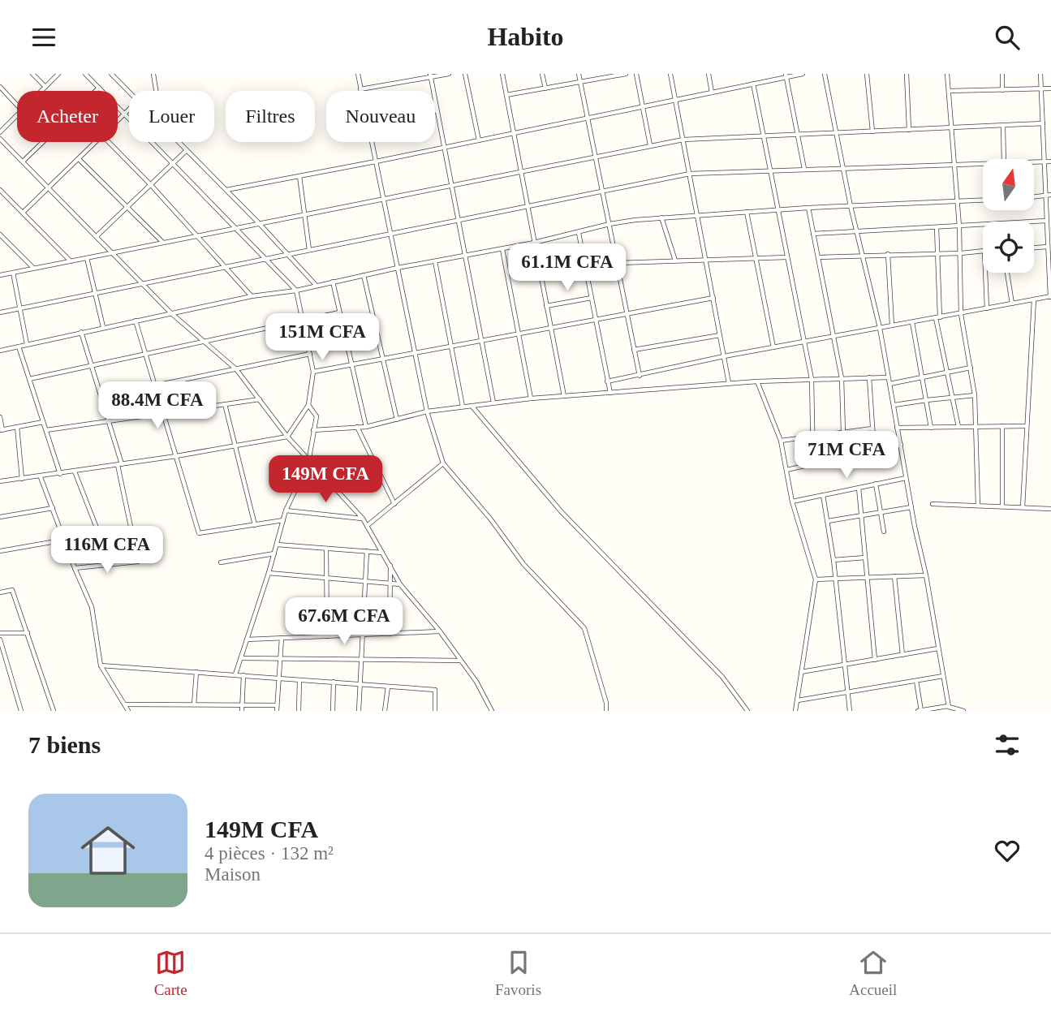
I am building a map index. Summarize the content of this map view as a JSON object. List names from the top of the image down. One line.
{"north":"top","page":{"header":"Habito","chip":["Acheter","Louer","Filtres","Nouveau"],"price":["61.1M CFA","151M CFA","88.4M CFA","71M CFA","149M CFA","116M CFA","67.6M CFA"],"heading":"7 biens","list":[{"name":"149M CFA","note":"4 pièces · 132 m² · Maison"}],"tabs":["Carte","Favoris","Accueil"]}}
